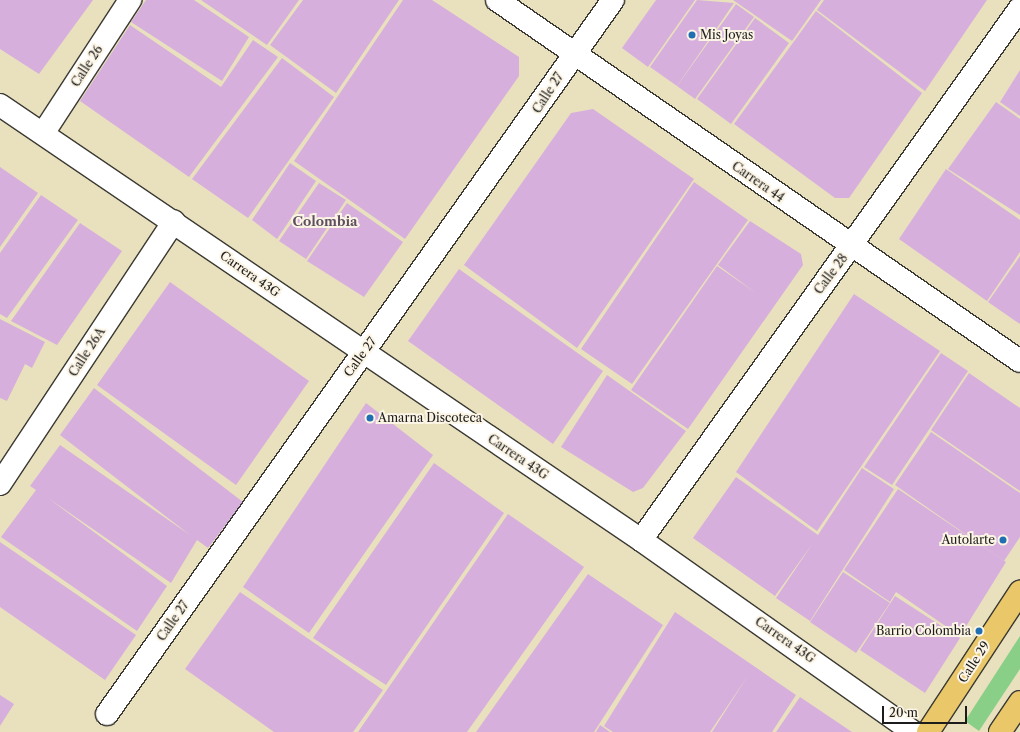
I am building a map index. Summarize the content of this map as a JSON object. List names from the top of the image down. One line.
{"streets":{"main road":["Calle 29"],"street":["Calle 26","Calle 27","Carrera 44","Carrera 43G","Calle 28","Calle 26A"]},"crossings":[["Calle 26","Carrera 43G"],["Calle 27","Carrera 44"],["Calle 27","Carrera 43G"],["Carrera 44","Calle 28"],["Carrera 43G","Calle 28"],["Carrera 43G","Calle 26A"]],"districts":["Colombia"],"places":["Mis Joyas","Amarna Discoteca","Autolarte","Barrio Colombia"],"scale_bar":"20 m"}
